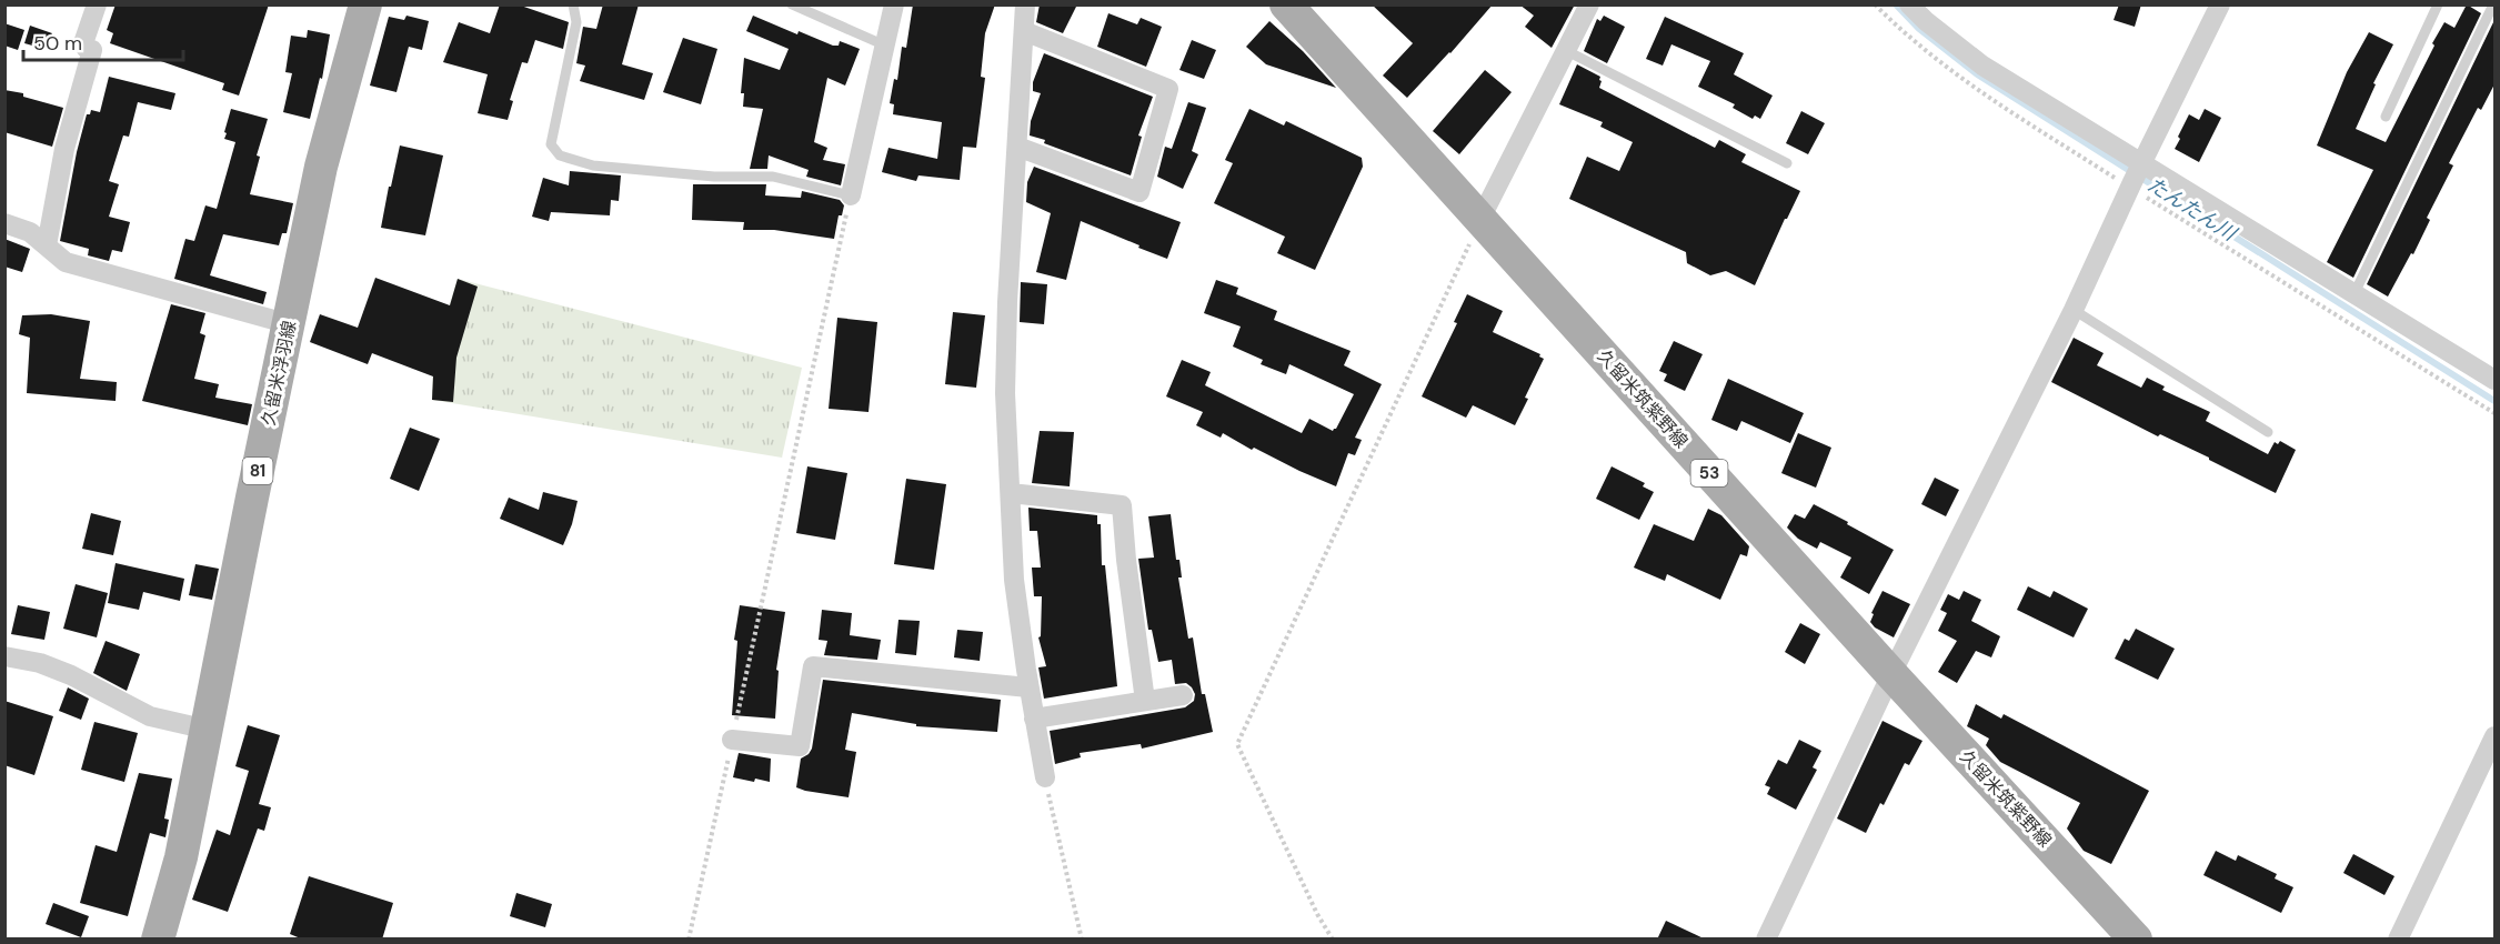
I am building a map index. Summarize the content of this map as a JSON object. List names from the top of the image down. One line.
{"streets":{"main road":["久留米浮羽線","久留米筑紫野線","81","53"]},"water":["たんたん川"],"scale_bar":"50 m"}
